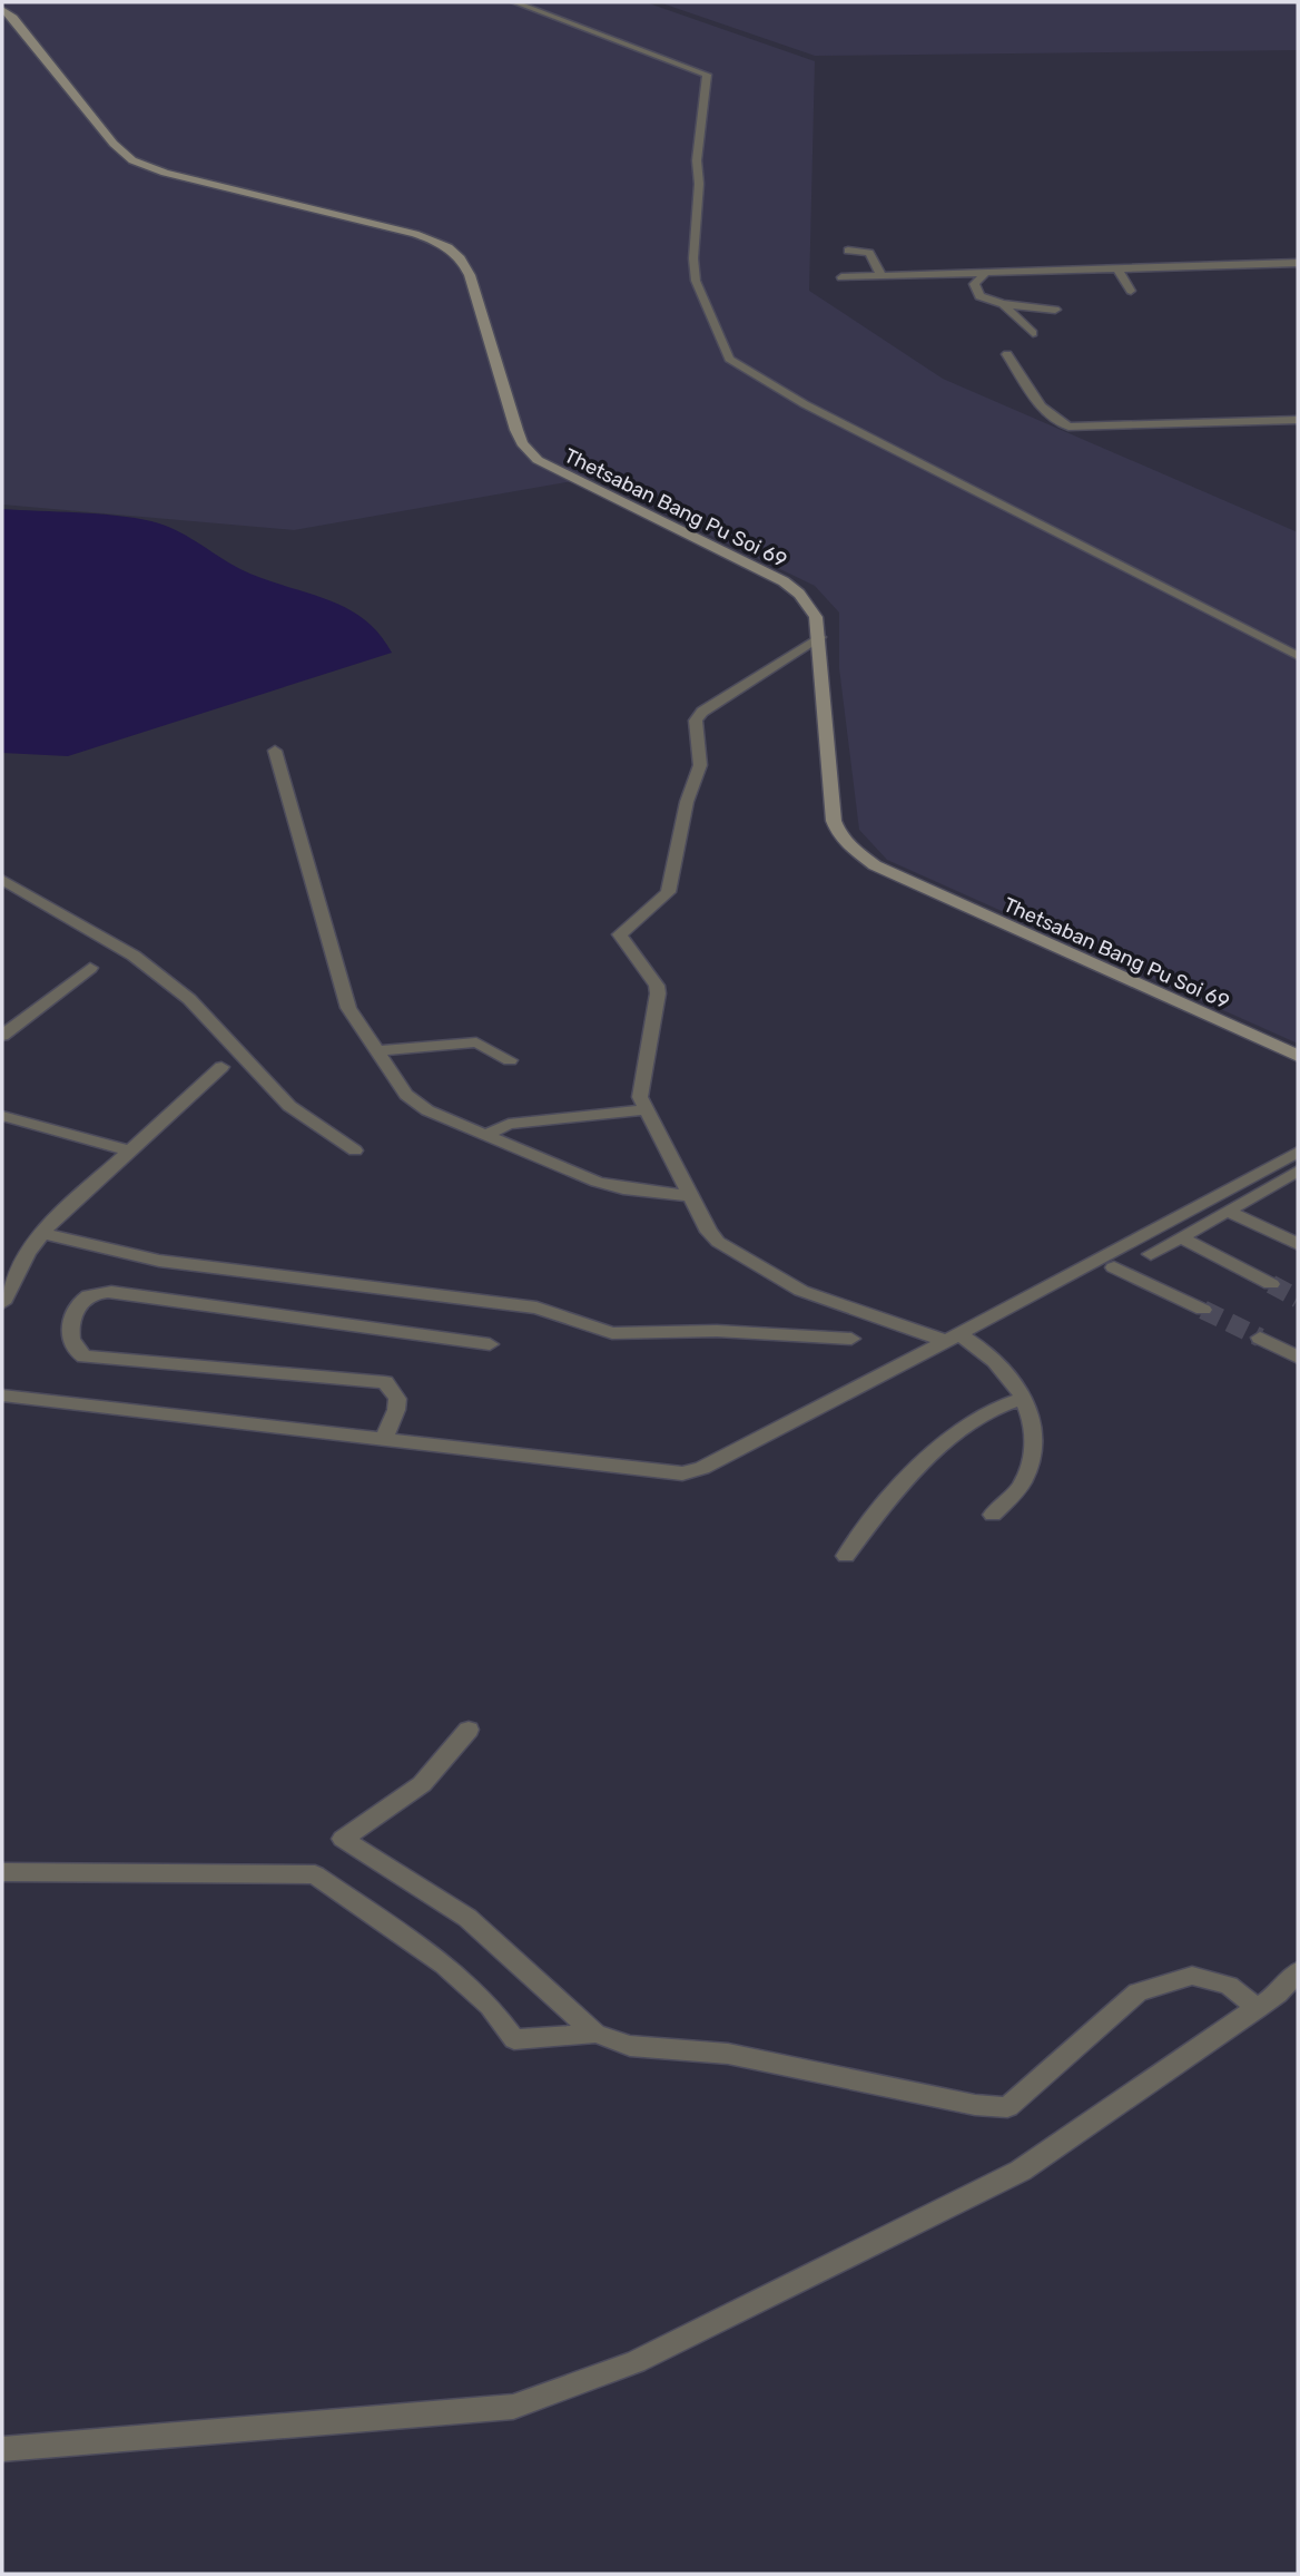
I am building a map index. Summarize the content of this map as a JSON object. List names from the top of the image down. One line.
{"streets":{"street":["Thetsaban Bang Pu Soi 69"]}}
